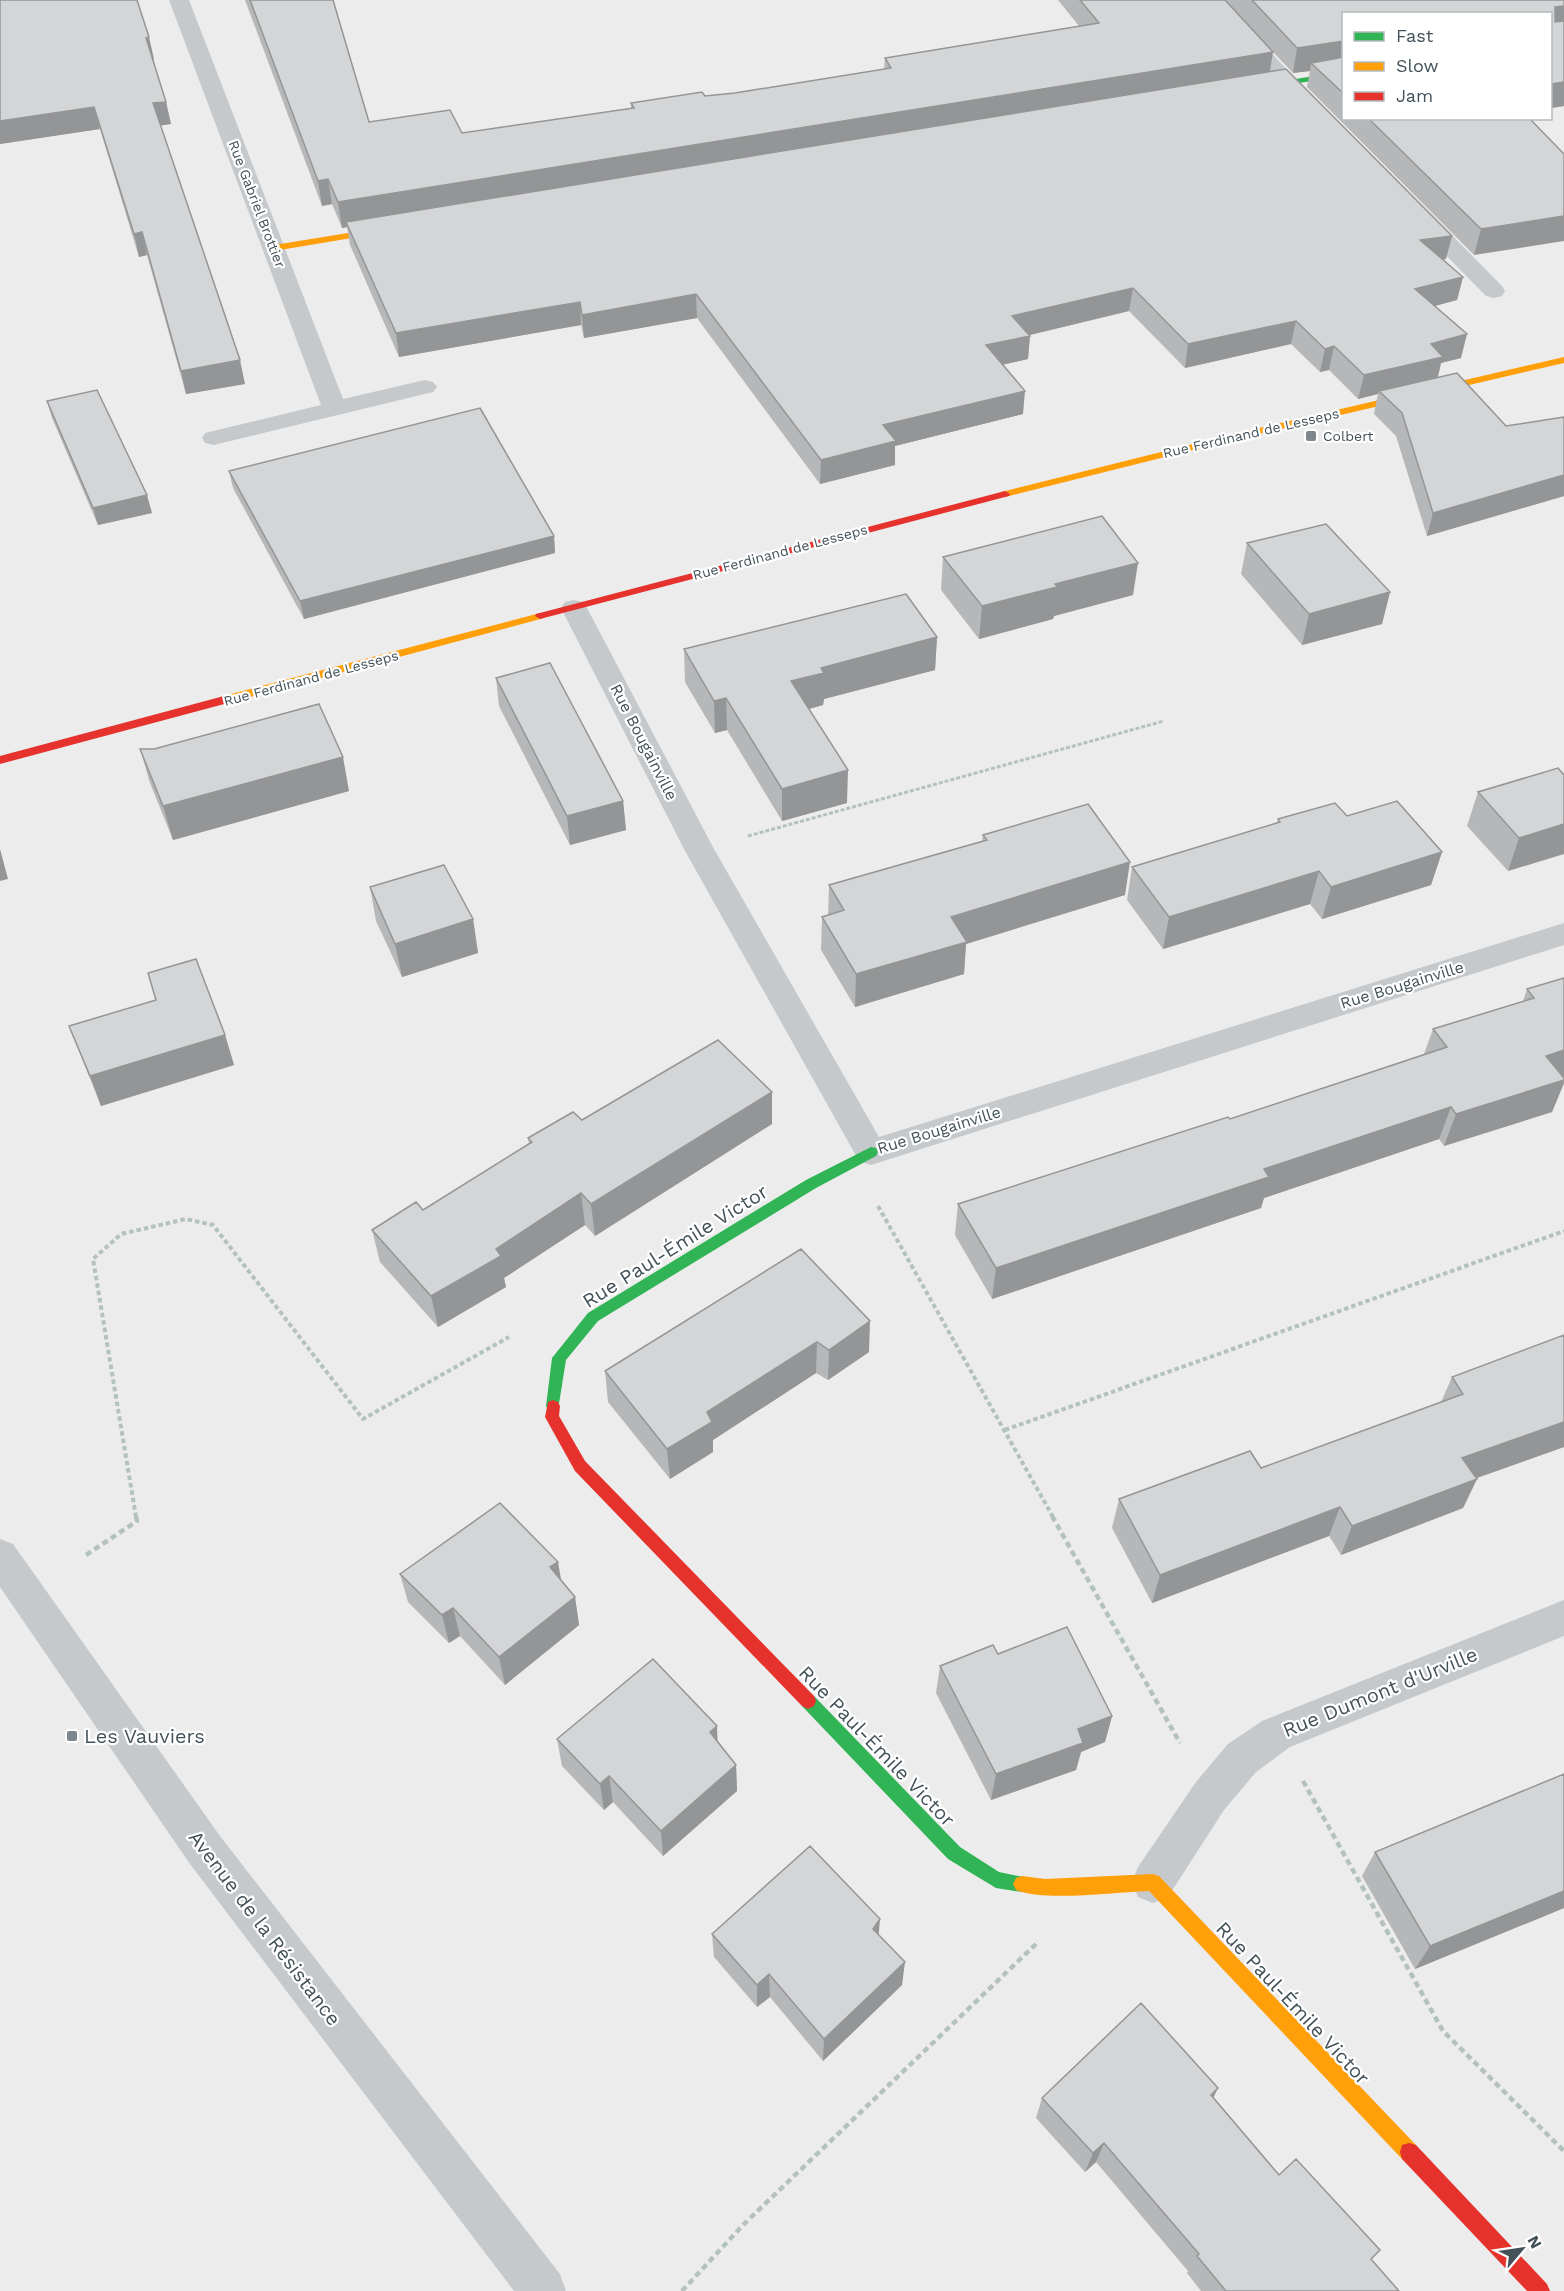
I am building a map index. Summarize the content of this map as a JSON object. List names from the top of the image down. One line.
{"streets":{"street":["Rue Gabriel Brottier","Rue Ferdinand de Lesseps","Rue Bougainville","Rue Paul-Émile Victor","Rue Dumont d'Urville","Avenue de la Résistance"]},"crossings":[["Rue Ferdinand de Lesseps","Rue Bougainville"],["Rue Bougainville","Rue Paul-Émile Victor"],["Rue Paul-Émile Victor","Rue Dumont d'Urville"]],"places":{"transit":["Colbert","Les Vauviers"]},"legend":["Fast","Slow","Jam"],"north":"top right"}
